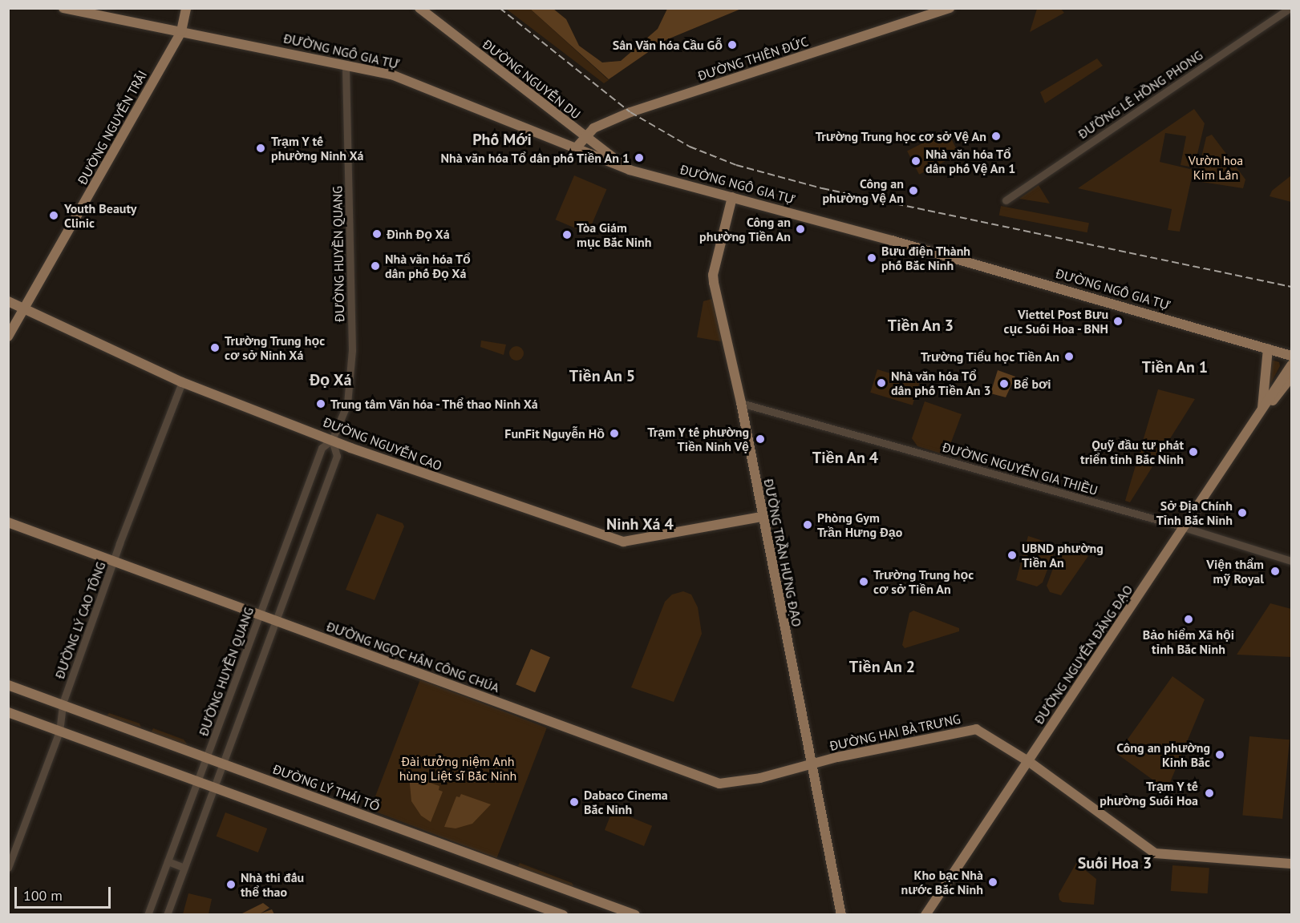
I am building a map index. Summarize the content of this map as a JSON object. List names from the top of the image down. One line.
{"streets":{"main road":["ĐƯỜNG NGÔ GIA TỰ","ĐƯỜNG THIÊN ĐỨC","ĐƯỜNG NGUYỄN DU","ĐƯỜNG NGUYỄN TRÃI","ĐƯỜNG NGUYỄN CAO","ĐƯỜNG TRẦN HƯNG ĐẠO","ĐƯỜNG NGUYỄN ĐĂNG ĐẠO","ĐƯỜNG NGỌC HÂN CÔNG CHÚA","ĐƯỜNG HAI BÀ TRƯNG","ĐƯỜNG LÝ THÁI TỔ"],"street":["ĐƯỜNG LÊ HỒNG PHONG","ĐƯỜNG HUYỀN QUANG","ĐƯỜNG NGUYỄN GIA THIỀU","ĐƯỜNG LÝ CAO TÔNG"]},"crossings":[["ĐƯỜNG NGÔ GIA TỰ","ĐƯỜNG THIÊN ĐỨC"],["ĐƯỜNG NGÔ GIA TỰ","ĐƯỜNG NGUYỄN DU"],["ĐƯỜNG NGÔ GIA TỰ","ĐƯỜNG NGUYỄN TRÃI"],["ĐƯỜNG NGÔ GIA TỰ","ĐƯỜNG HUYỀN QUANG"],["ĐƯỜNG NGÔ GIA TỰ","ĐƯỜNG TRẦN HƯNG ĐẠO"],["ĐƯỜNG THIÊN ĐỨC","ĐƯỜNG NGUYỄN DU"],["ĐƯỜNG NGUYỄN TRÃI","ĐƯỜNG NGUYỄN CAO"],["ĐƯỜNG HUYỀN QUANG","ĐƯỜNG NGUYỄN CAO"],["ĐƯỜNG HUYỀN QUANG","ĐƯỜNG NGỌC HÂN CÔNG CHÚA"],["ĐƯỜNG HUYỀN QUANG","ĐƯỜNG LÝ THÁI TỔ"],["ĐƯỜNG NGUYỄN CAO","ĐƯỜNG TRẦN HƯNG ĐẠO"],["ĐƯỜNG NGUYỄN CAO","ĐƯỜNG LÝ CAO TÔNG"],["ĐƯỜNG NGUYỄN GIA THIỀU","ĐƯỜNG TRẦN HƯNG ĐẠO"],["ĐƯỜNG NGUYỄN GIA THIỀU","ĐƯỜNG NGUYỄN ĐĂNG ĐẠO"],["ĐƯỜNG TRẦN HƯNG ĐẠO","ĐƯỜNG NGỌC HÂN CÔNG CHÚA"],["ĐƯỜNG TRẦN HƯNG ĐẠO","ĐƯỜNG HAI BÀ TRƯNG"],["ĐƯỜNG LÝ CAO TÔNG","ĐƯỜNG NGỌC HÂN CÔNG CHÚA"],["ĐƯỜNG LÝ CAO TÔNG","ĐƯỜNG LÝ THÁI TỔ"],["ĐƯỜNG NGUYỄN ĐĂNG ĐẠO","ĐƯỜNG HAI BÀ TRƯNG"],["ĐƯỜNG NGỌC HÂN CÔNG CHÚA","ĐƯỜNG HAI BÀ TRƯNG"]],"districts":["Phố Mới","Tiền An 3","Tiền An 1","Tiền An 5","Đọ Xá","Tiền An 4","Ninh Xá 4","Tiền An 2","Suối Hoa 3"],"parks":["Vườn hoa Kim Lân","Đài tưởng niệm Anh hùng Liệt sĩ Bắc Ninh"],"places":["Sân Văn hóa Cầu Gỗ","Trường Trung học cơ sở Vệ An","Trạm Y tế phường Ninh Xá","Nhà văn hóa Tổ dân phố Tiền An 1","Nhà văn hóa Tổ dân phố Vệ An 1","Công an phường Vệ An","Youth Beauty Clinic","Công an phường Tiền An","Đình Đọ Xá","Tòa Giám mục Bắc Ninh","Bưu điện Thành phố Bắc Ninh","Nhà văn hóa Tổ dân phố Đọ Xá","Viettel Post Bưu cục Suối Hoa - BNH","Trường Trung học cơ sở Ninh Xá","Trường Tiểu học Tiền An","Nhà văn hóa Tổ dân phố Tiền An 3","Bể bơi","Trung tâm Văn hóa - Thể thao Ninh Xá","FunFit Nguyễn Hồ","Trạm Y tế phường Tiền Ninh Vệ","Quỹ đầu tư phát triển tỉnh Bắc Ninh","Sở Địa Chính Tỉnh Bắc Ninh","Phòng Gym Trần Hưng Đạo","UBND phường Tiền An","Viện thẩm mỹ Royal","Trường Trung học cơ sở Tiền An","Bảo hiểm Xã hội tỉnh Bắc Ninh","Công an phường Kinh Bắc","Trạm Y tế phường Suối Hoa","Dabaco Cinema Bắc Ninh","Kho bạc Nhà nước Bắc Ninh","Nhà thi đấu thể thao"],"scale_bar":"100 m"}
